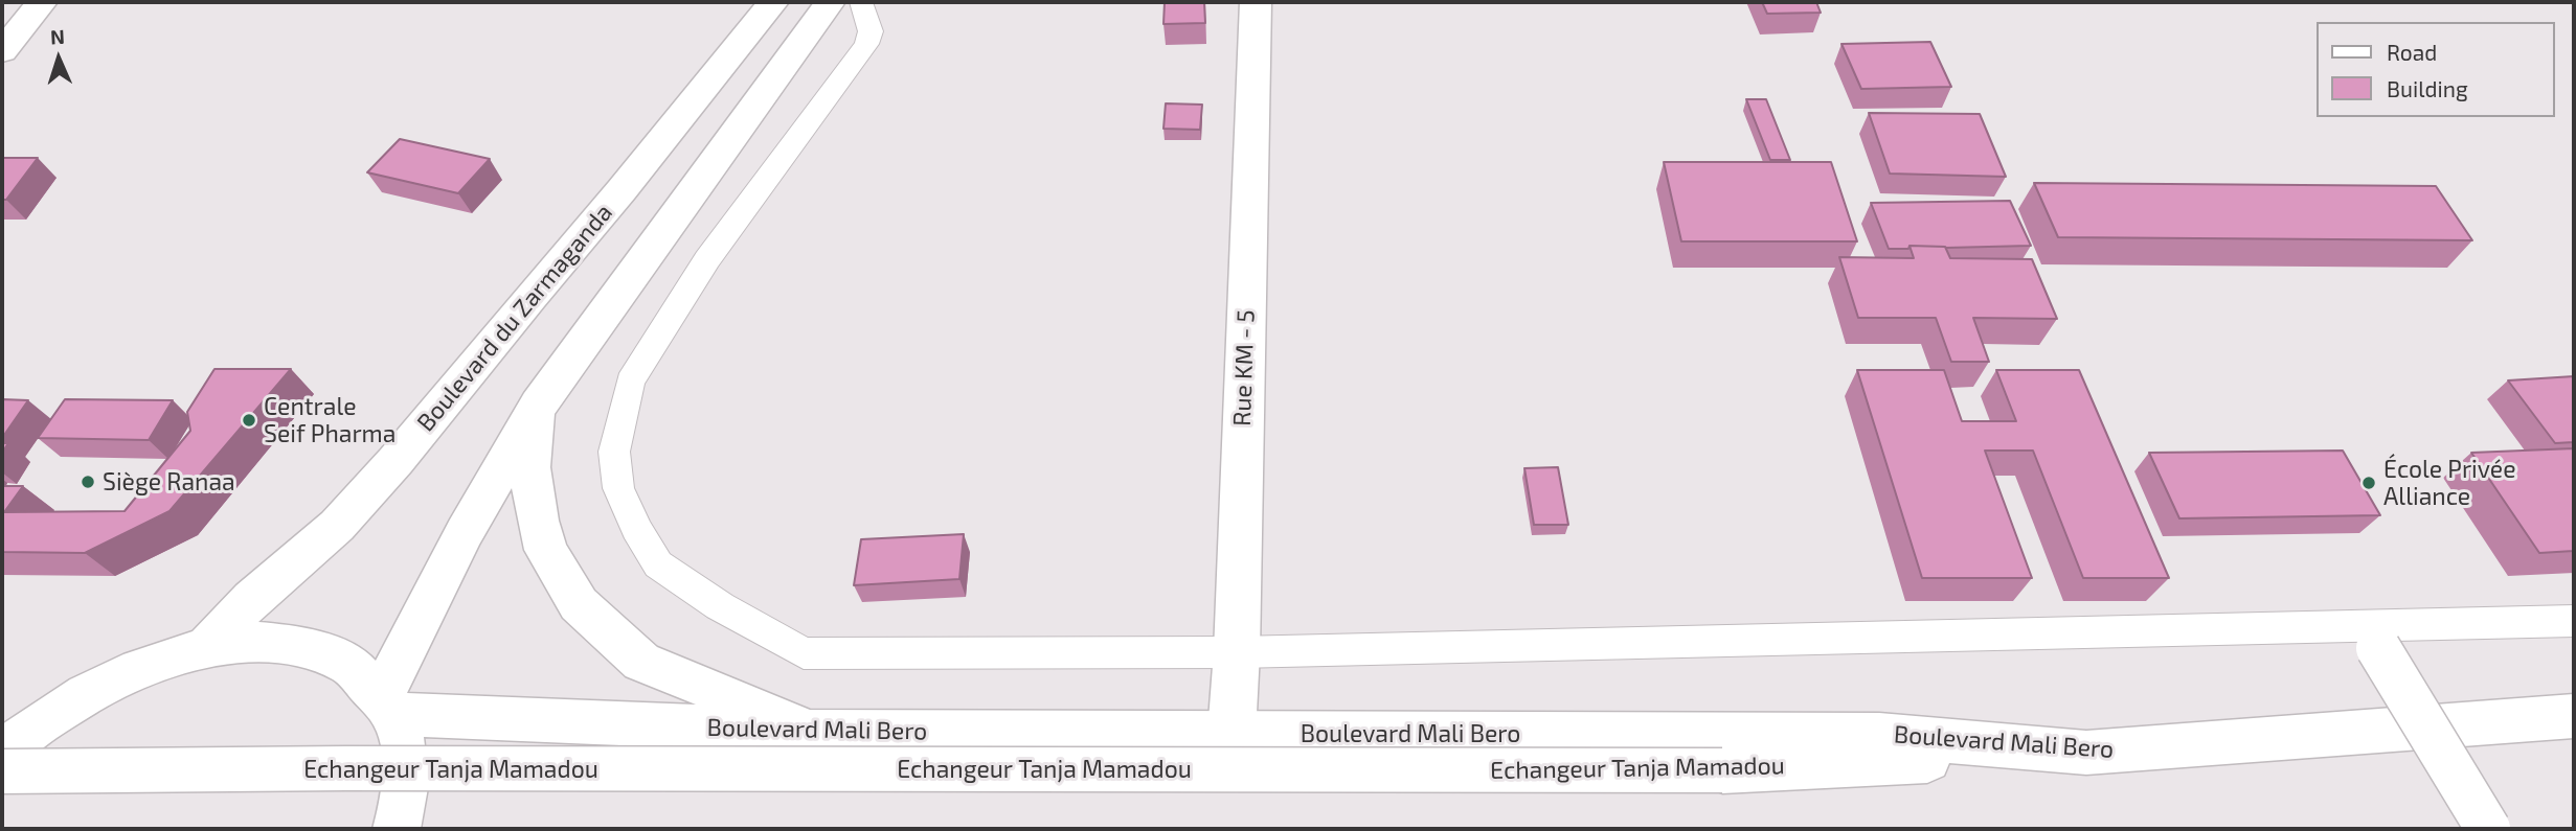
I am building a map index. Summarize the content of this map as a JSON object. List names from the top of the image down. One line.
{"streets":{"main road":["Boulevard du Zarmaganda","Rue KM - 5","Boulevard Mali Bero","Echangeur Tanja Mamadou"]},"crossings":[["Rue KM - 5","Boulevard Mali Bero"],["Boulevard Mali Bero","Echangeur Tanja Mamadou"]],"places":["Centrale Seif Pharma","Siège Ranaa","École Privée Alliance"],"legend":["Road","Building"],"north":"top"}
